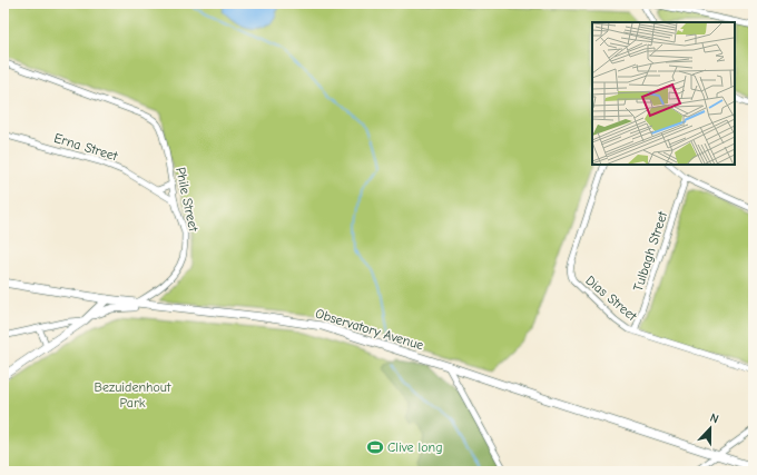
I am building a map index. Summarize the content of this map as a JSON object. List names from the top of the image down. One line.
{"streets":{"main road":["Observatory Avenue"],"street":["Erna Street","Phile Street","Tulbagh Street","Dias Street"]},"crossings":[["Erna Street","Phile Street"],["Phile Street","Observatory Avenue"],["Tulbagh Street","Dias Street"]],"parks":["Bezuidenhout Park"],"places":{"sports":["Clive long"]},"north":"top"}
